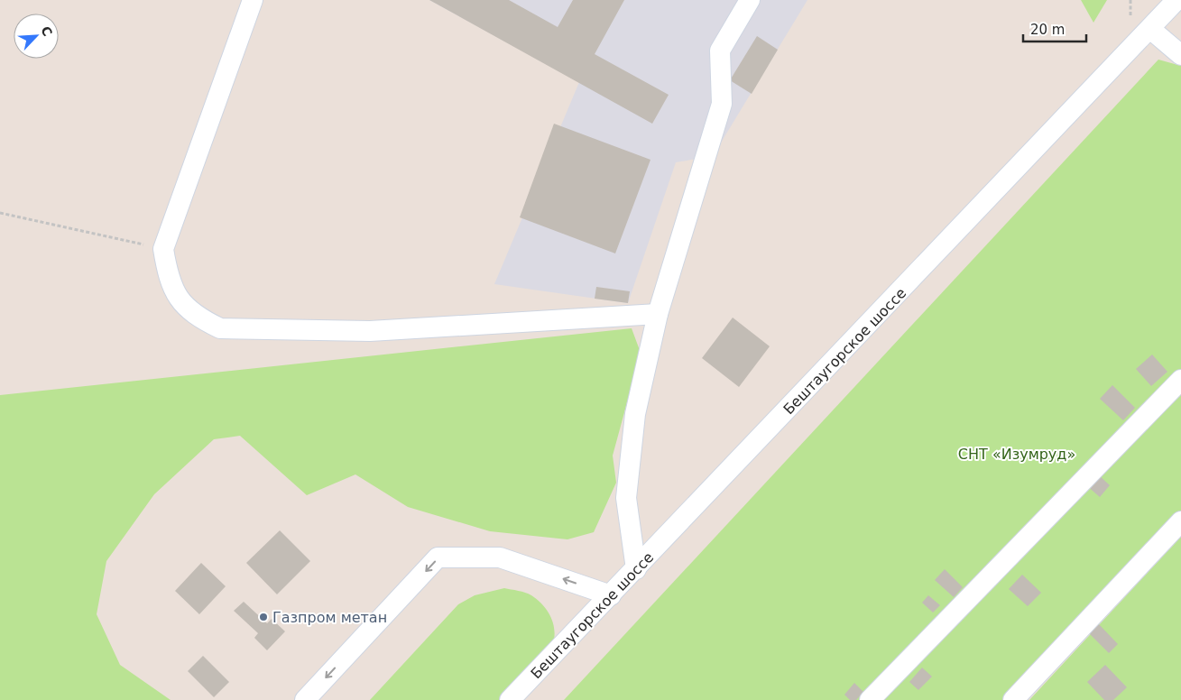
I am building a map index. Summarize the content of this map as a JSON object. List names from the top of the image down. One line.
{"streets":{"street":["Бештаугорское шоссе"]},"parks":["СНТ «Изумруд»"],"places":["Газпром метан"],"scale_bar":"20 m","north":"top right"}
